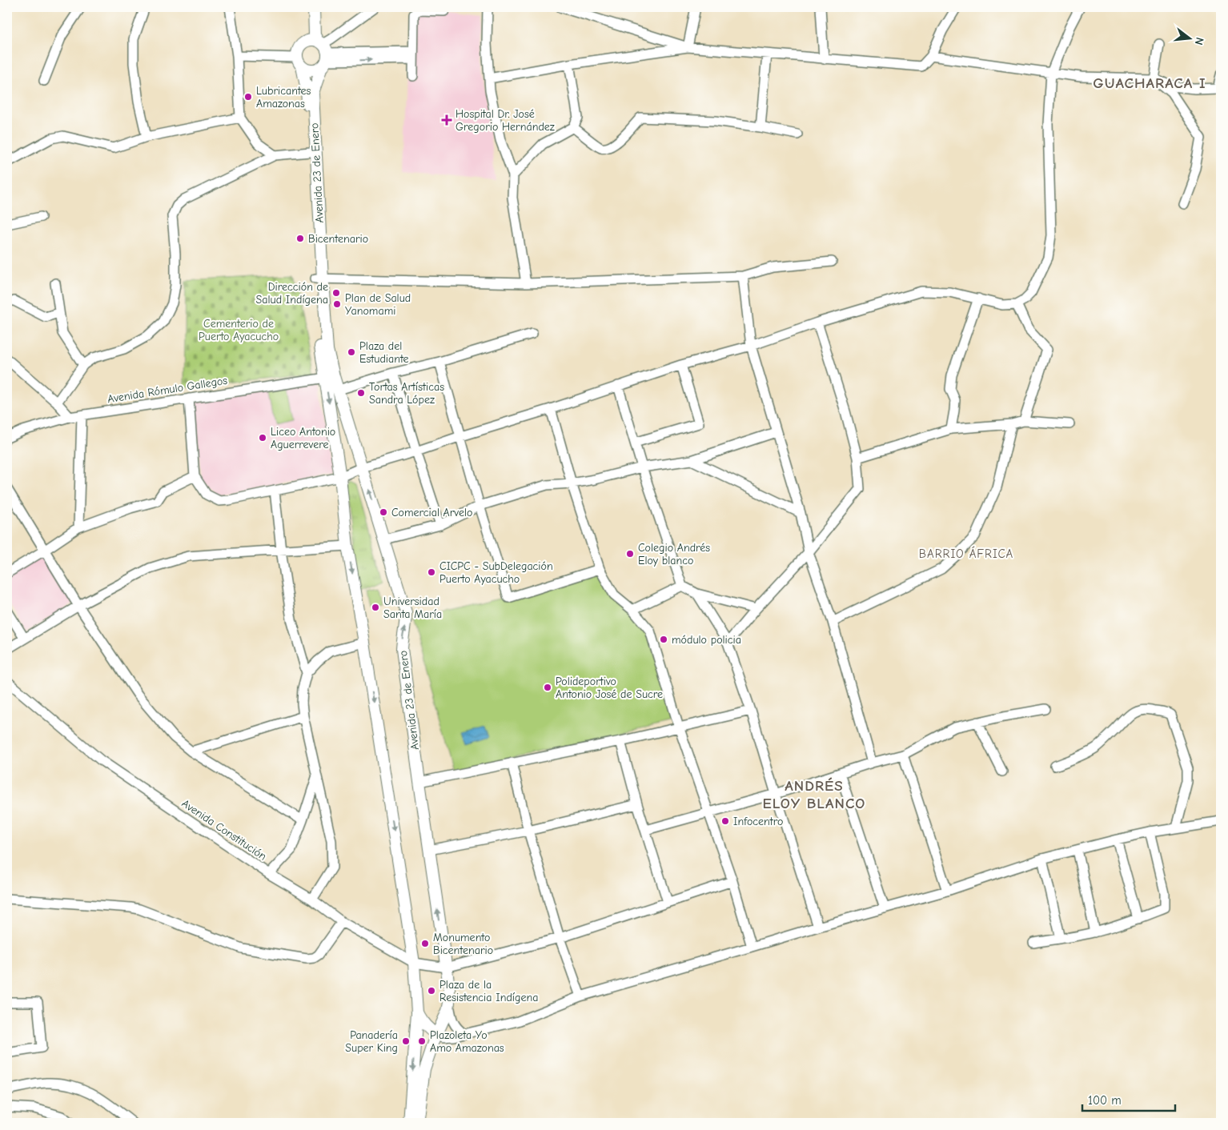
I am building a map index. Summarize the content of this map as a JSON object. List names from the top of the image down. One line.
{"streets":{"main road":["Avenida 23 de Enero"],"street":["Avenida Rómulo Gallegos","Avenida Constitución"]},"crossings":[["Avenida 23 de Enero","Avenida Rómulo Gallegos"],["Avenida 23 de Enero","Avenida Constitución"]],"districts":["GUACHARACA I","BARRIO ÁFRICA","ANDRÉS ELOY BLANCO"],"parks":["Cementerio de Puerto Ayacucho"],"places":{"other":["Lubricantes Amazonas","Bicentenario","Dirección de Salud Indígena","Plan de Salud Yanomami","Plaza del Estudiante","Tortas Artísticas Sandra López","Liceo Antonio Aguerrevere","Comercial Arvelo","Colegio Andrés Eloy blanco","CICPC - SubDelegación Puerto Ayacucho","Universidad Santa María","módulo policia","Polideportivo Antonio José de Sucre","Infocentro","Monumento Bicentenario","Plaza de la Resistencia Indígena","Panadería Super King","Plazoleta Yo Amo Amazonas"],"health":["Hospital Dr. José Gregorio Hernández"]},"scale_bar":"100 m","north":"right"}
